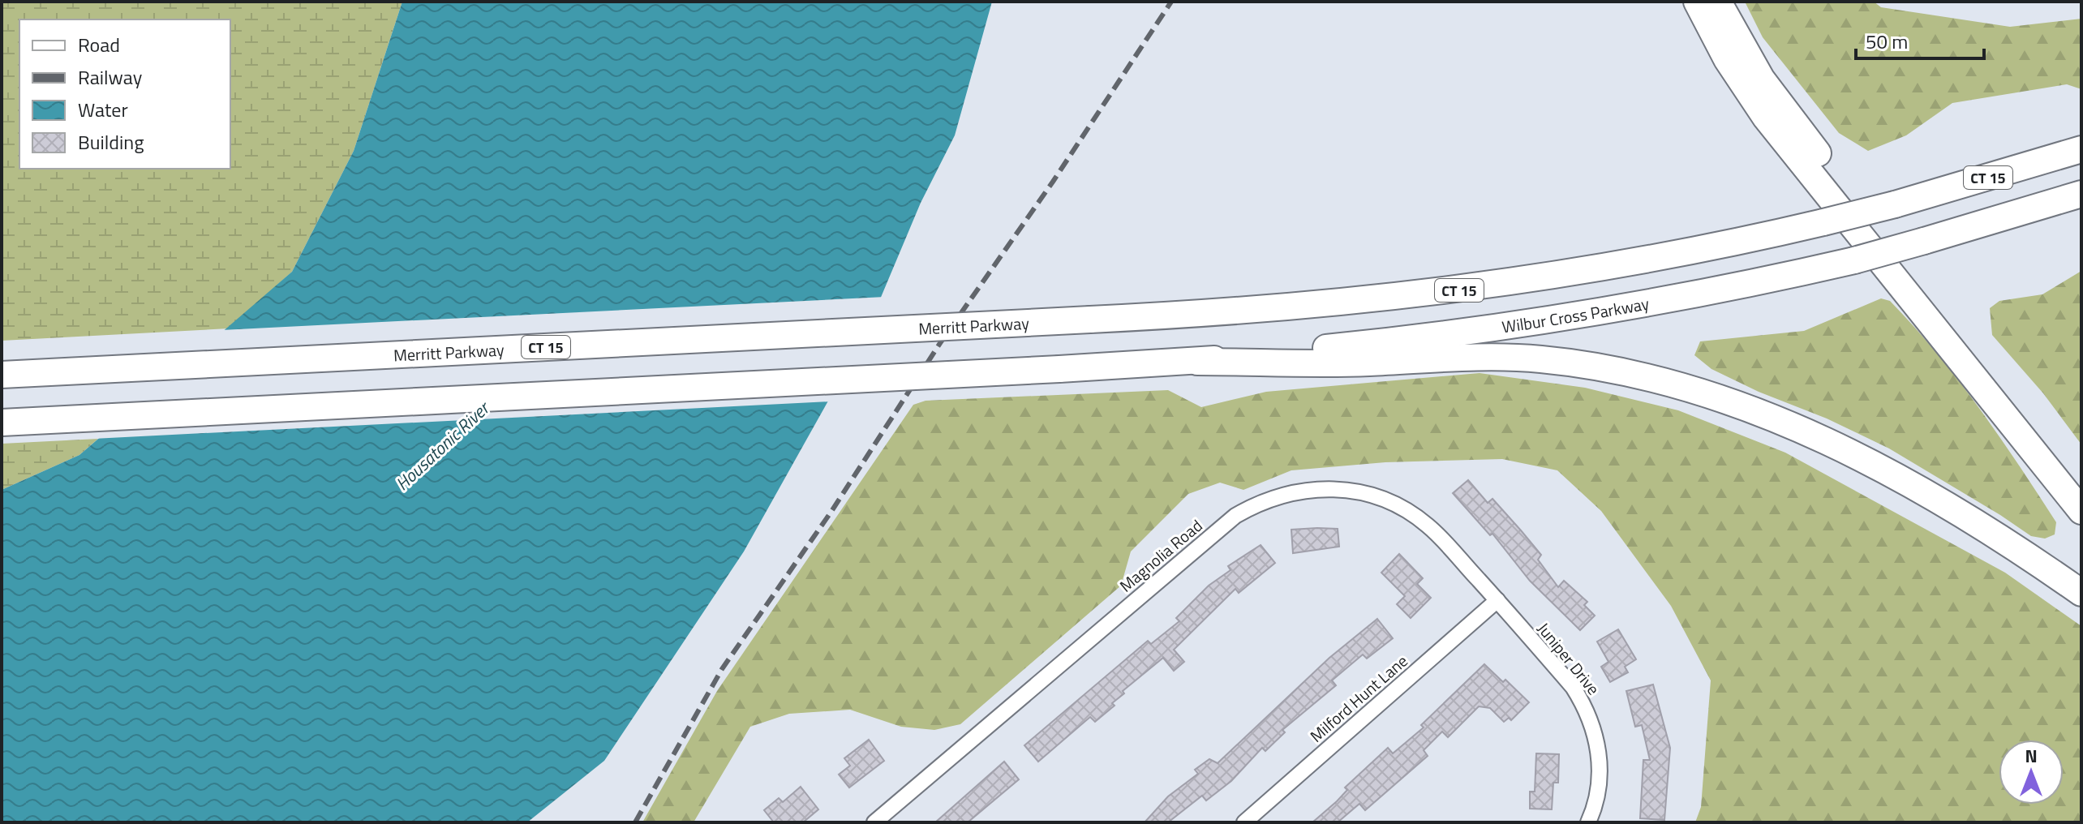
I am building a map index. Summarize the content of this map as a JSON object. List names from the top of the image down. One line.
{"streets":{"highway":["CT 15","Wilbur Cross Parkway","Merritt Parkway"],"street":["Magnolia Road","Juniper Drive","Milford Hunt Lane"]},"crossings":[["Magnolia Road","Juniper Drive"],["Magnolia Road","Milford Hunt Lane"],["Juniper Drive","Milford Hunt Lane"]],"water":["Housatonic River"],"legend":["Road","Railway","Water","Building"],"scale_bar":"50 m","north":"top"}
